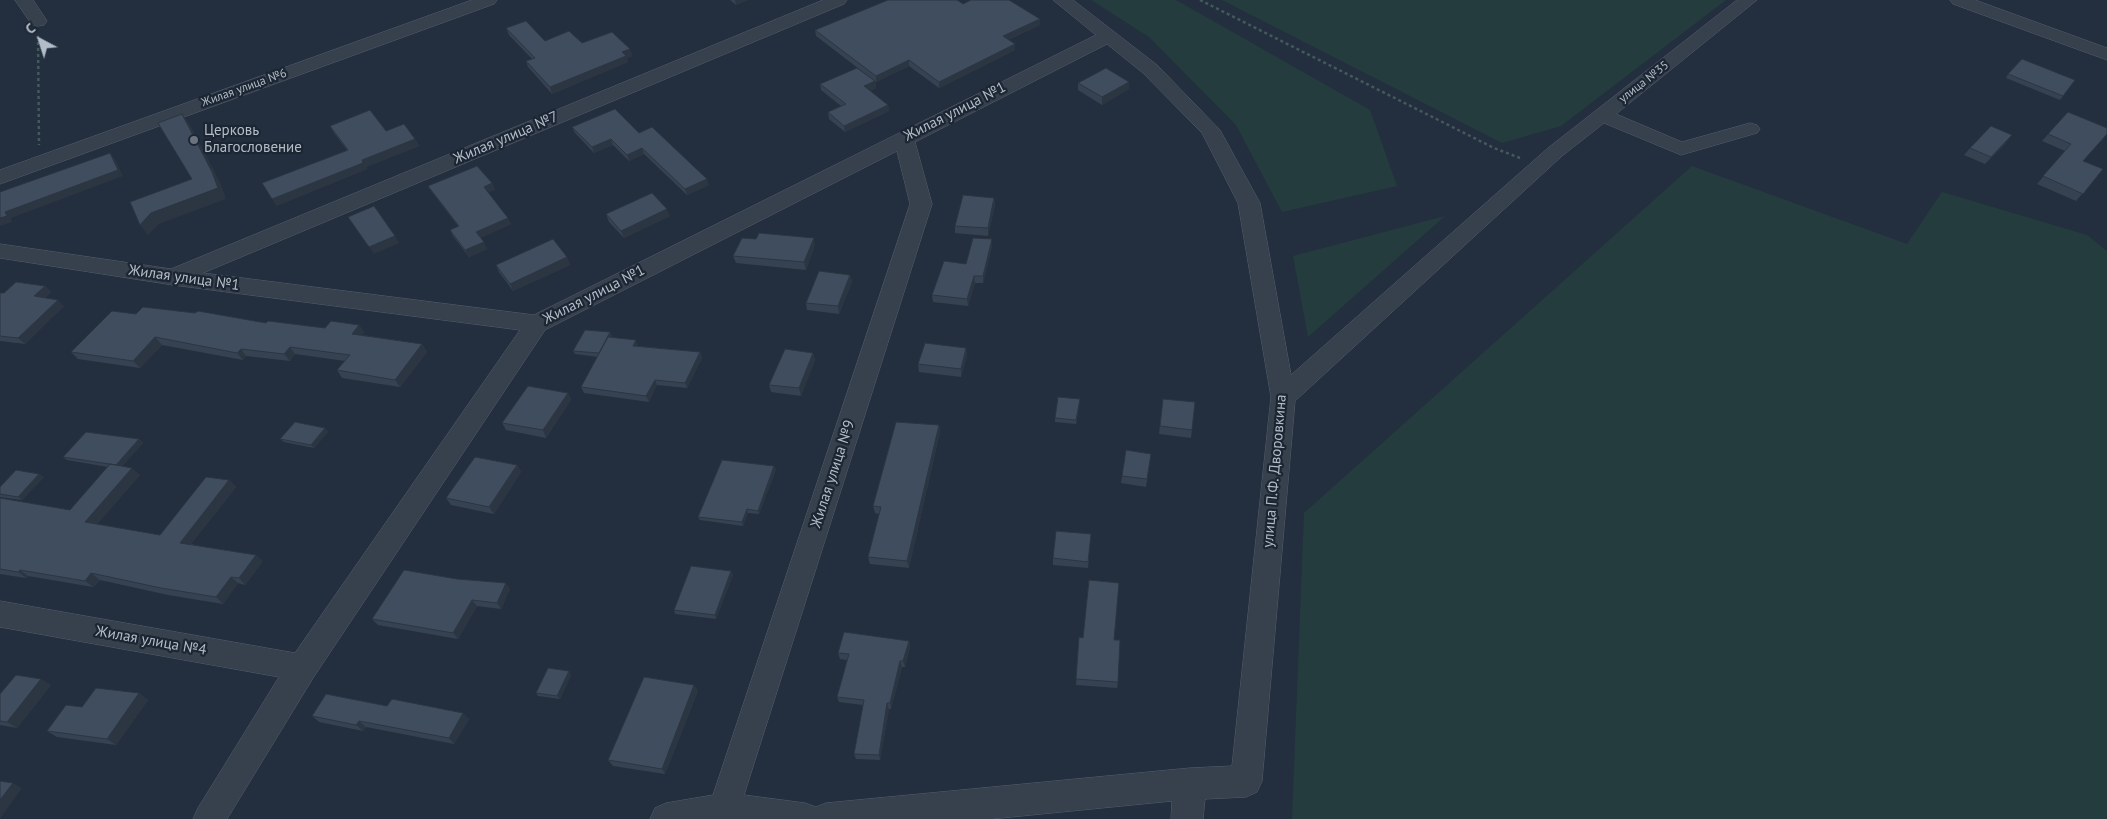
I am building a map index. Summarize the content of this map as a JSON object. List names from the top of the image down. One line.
{"streets":{"street":["улица №35","Жилая улица №6","Жилая улица №1","Жилая улица №7","улица П.Ф. Дворовкина","Жилая улица №9","Жилая улица №4"]},"crossings":[["улица №35","улица П.Ф. Дворовкина"],["Жилая улица №1","Жилая улица №7"],["Жилая улица №1","улица П.Ф. Дворовкина"],["Жилая улица №1","Жилая улица №9"]],"places":["Церковь Благословение"],"north":"top left"}
